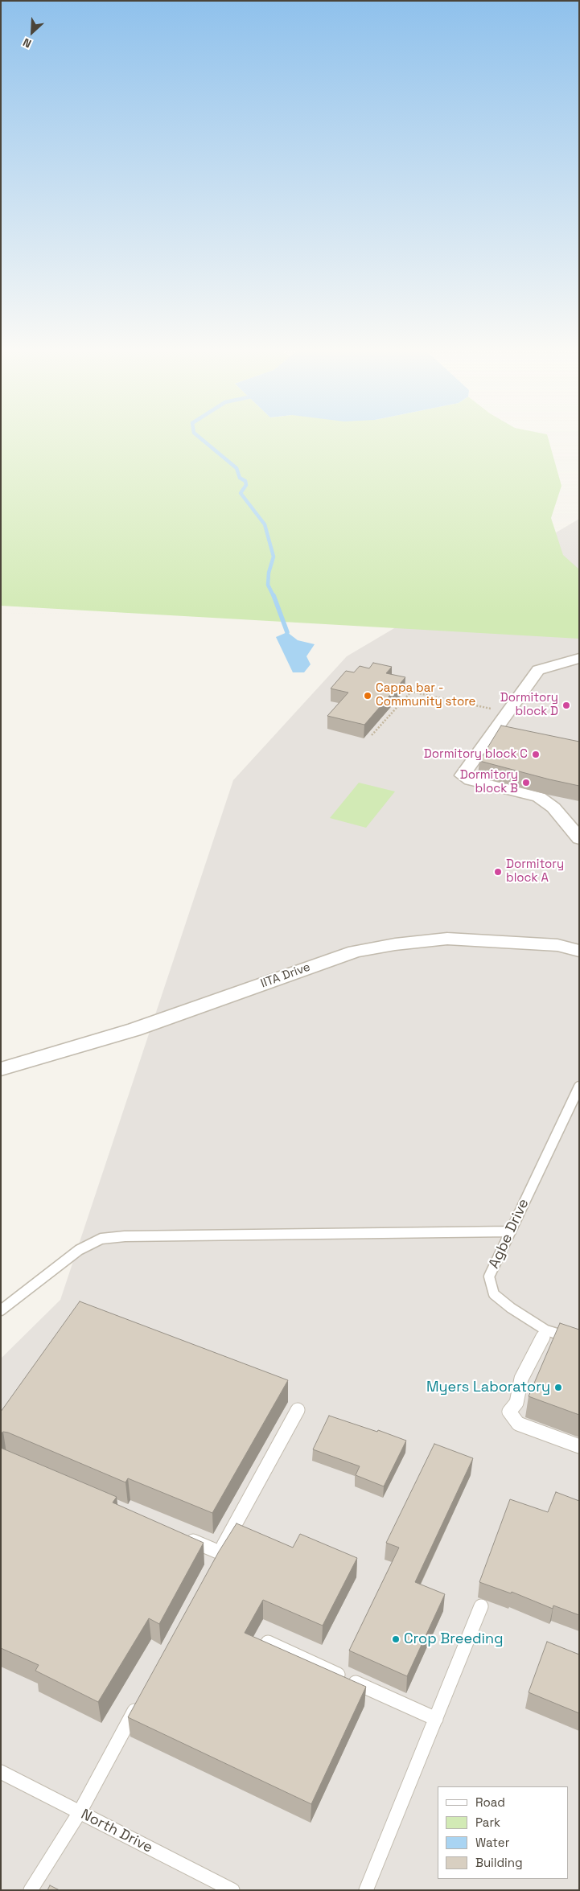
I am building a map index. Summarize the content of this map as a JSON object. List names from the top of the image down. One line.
{"streets":{"street":["IITA Drive"],"lane":["Agbe Drive","North Drive"]},"places":["Cappa bar - Community store","Dormitory block D","Dormitory block C","Dormitory block B","Dormitory block A","Myers Laboratory","Crop Breeding"],"legend":["Road","Park","Water","Building"],"north":"bottom left"}
